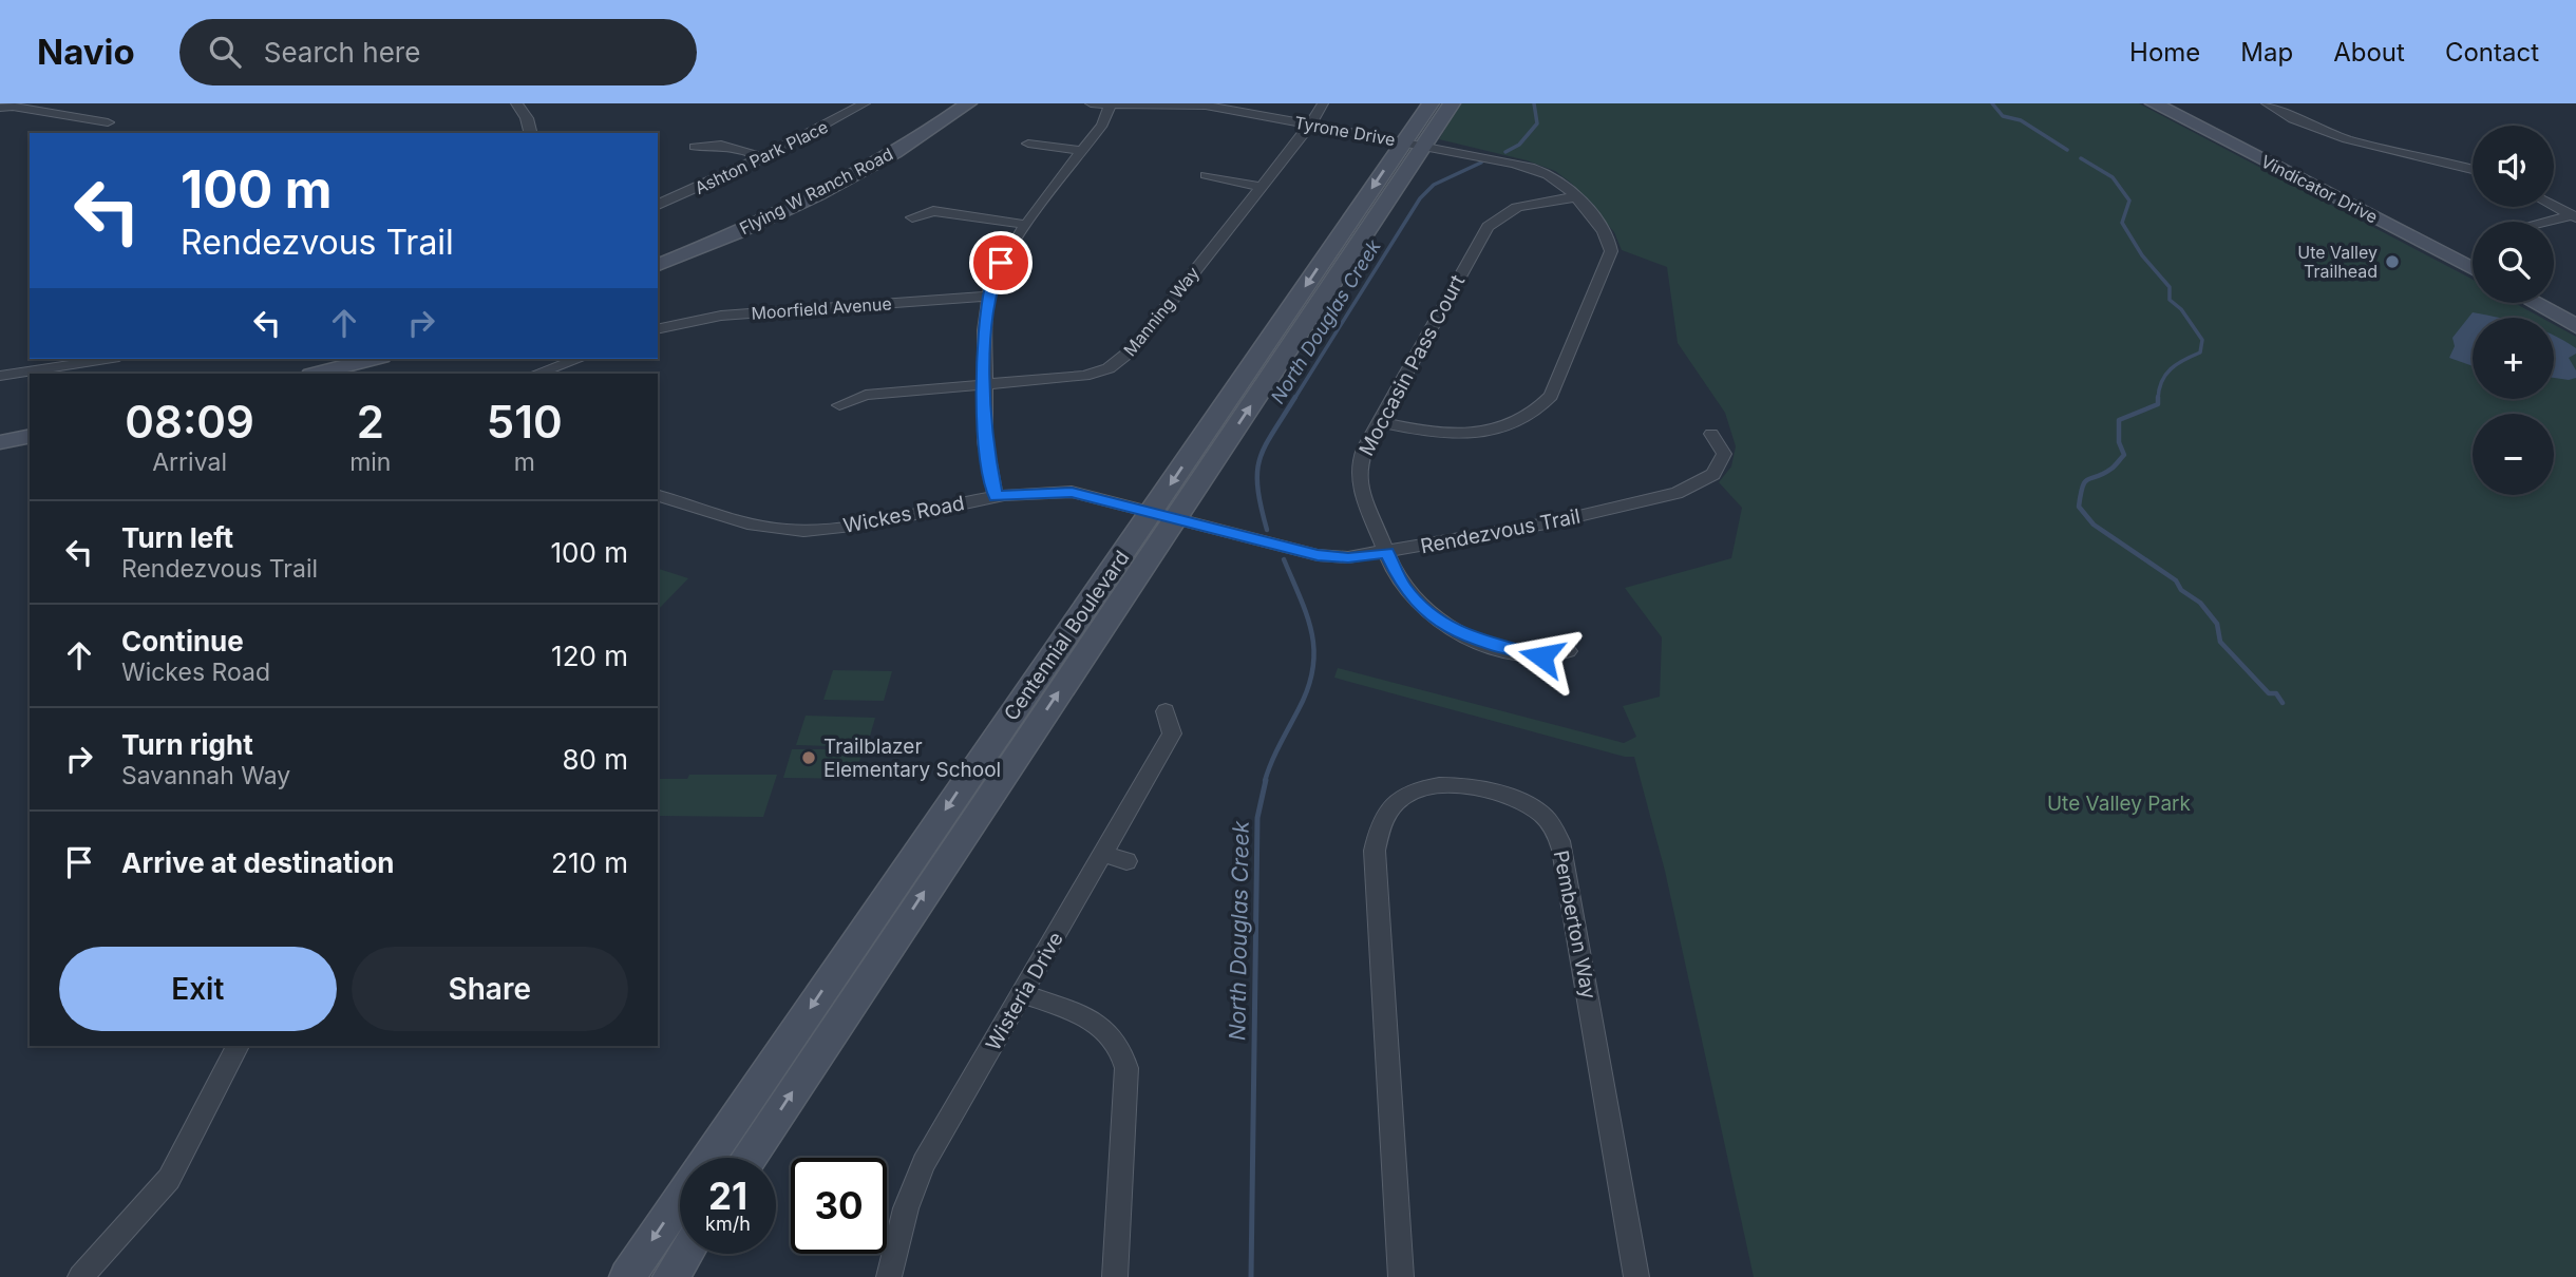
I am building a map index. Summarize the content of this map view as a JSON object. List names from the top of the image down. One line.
{"streets":{"main road":["Vindicator Drive","Flying W Ranch Road","Centennial Boulevard"],"street":["Tyrone Drive","Ashton Park Place","Moorfield Avenue","Manning Way","Moccasin Pass Court","Wickes Road","Rendezvous Trail","Pemberton Way","Wisteria Drive"]},"crossings":[["Tyrone Drive","Manning Way"],["Tyrone Drive","Moccasin Pass Court"],["Tyrone Drive","Centennial Boulevard"],["Moccasin Pass Court","Rendezvous Trail"],["Wickes Road","Rendezvous Trail"],["Wickes Road","Centennial Boulevard"],["Rendezvous Trail","Centennial Boulevard"]],"water":["North Douglas Creek"],"parks":["Ute Valley Park"],"places":["Ute Valley Trailhead","Trailblazer Elementary School"],"page":{"header":"Navio","search":"Search here","nav":["Home","Map","About","Contact"],"map_buttons":["+","−"],"turn":["100 m","Rendezvous Trail"],"eta":["08:09","Arrival","2","min","510","m"],"list":[{"name":"Turn left","note":"Rendezvous Trail","value":"100 m"},{"name":"Continue","note":"Wickes Road","value":"120 m"},{"name":"Turn right","note":"Savannah Way","value":"80 m"},{"name":"Arrive at destination","value":"210 m"}],"buttons":["Exit","Share"],"speed":"21 km/h","limit":"30"}}
